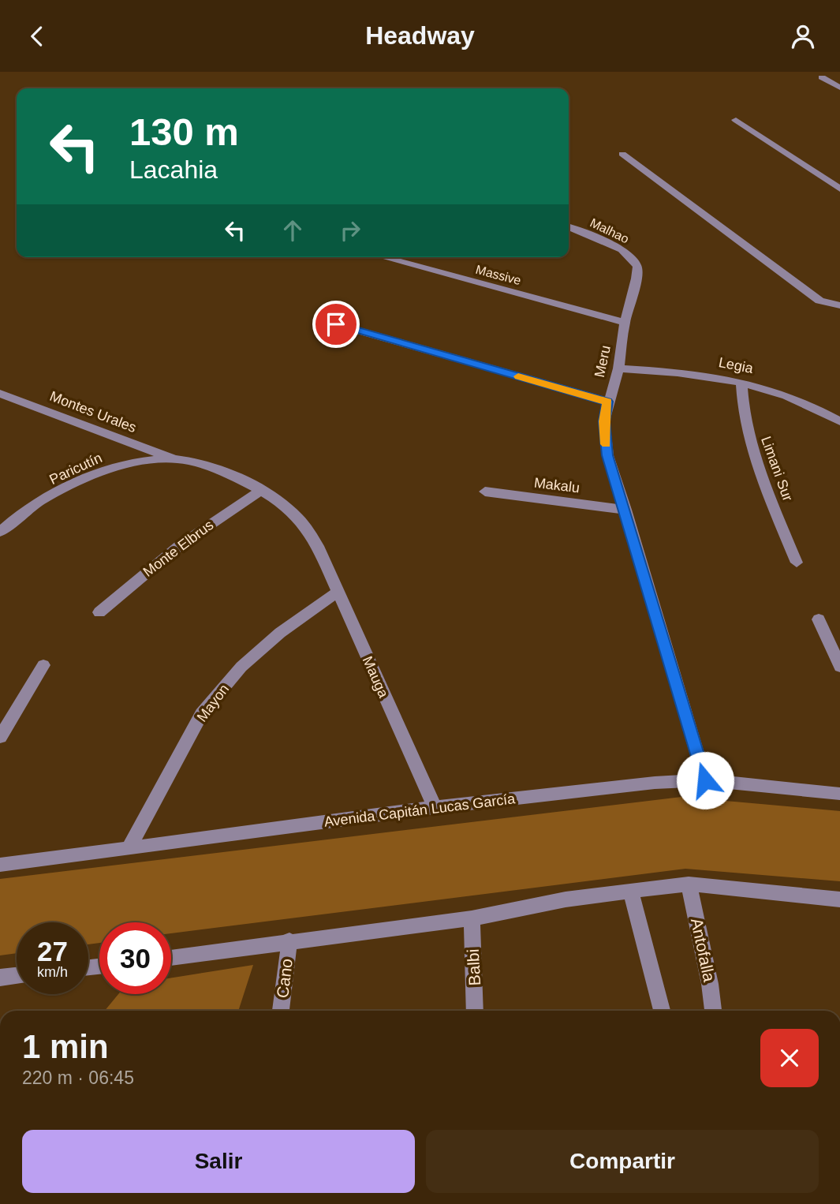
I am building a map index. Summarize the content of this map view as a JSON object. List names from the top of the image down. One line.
{"streets":{"street":["Malhao","Massive","Meru","Legia","Montes Urales","Paricutín","Limani Sur","Makalu","Monte Elbrus","Mauga","Mayon","Avenida Capitán Lucas García","Antofalla","Balbi","Cano"]},"crossings":[["Malhao","Meru"],["Massive","Meru"],["Meru","Legia"],["Meru","Makalu"],["Meru","Avenida Capitán Lucas García"],["Legia","Limani Sur"],["Montes Urales","Paricutín"],["Monte Elbrus","Mauga"],["Mauga","Mayon"],["Mauga","Avenida Capitán Lucas García"],["Mayon","Avenida Capitán Lucas García"]],"page":{"header":"Headway","turn":["130 m","Lacahia"],"speed":"27 km/h","limit":"30","heading":["1 min","220 m · 06:45"],"buttons":["Salir","Compartir"]}}
